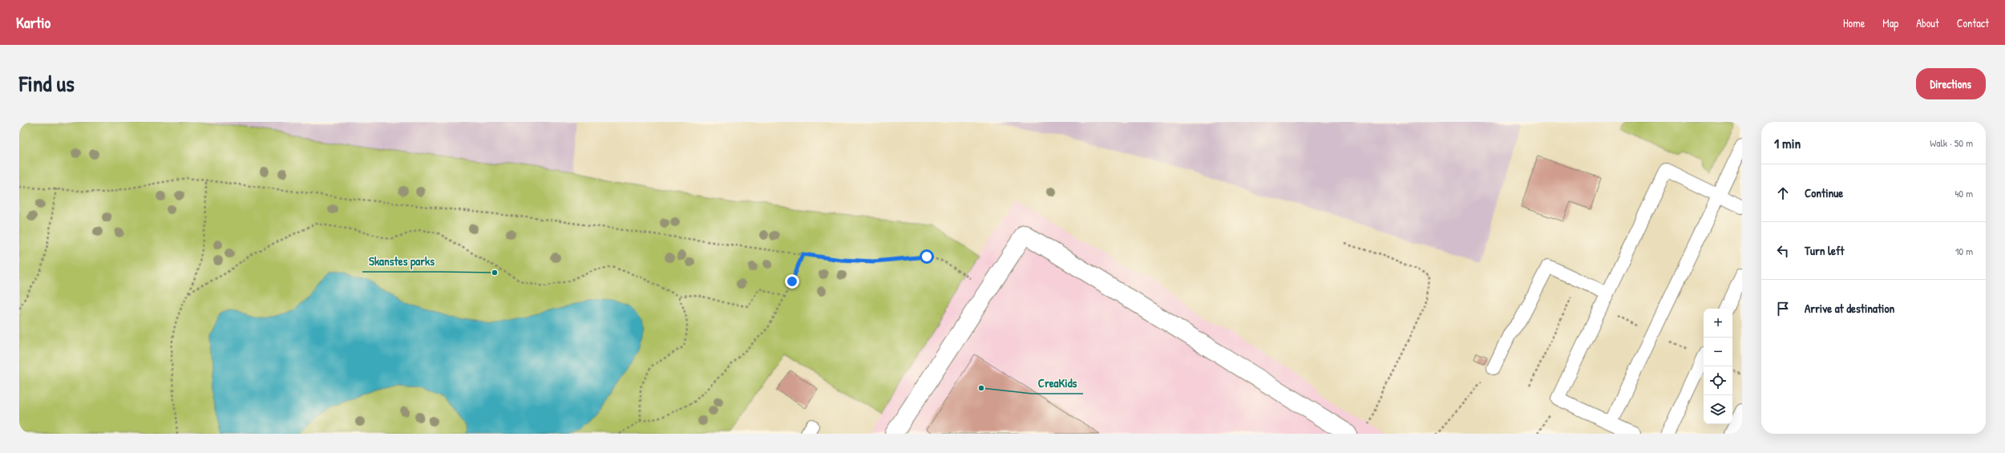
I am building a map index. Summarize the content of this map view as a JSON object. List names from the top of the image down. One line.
{"places":["Skanstes parks","CreaKids"],"page":{"header":"Kartio","nav":["Home","Map","About","Contact"],"title":"Find us","buttons":"Directions","heading":["1 min","Walk · 50 m"],"list":[["Continue","40 m"],["Turn left","10 m"],"Arrive at destination"],"map_buttons":["+","−"]}}
